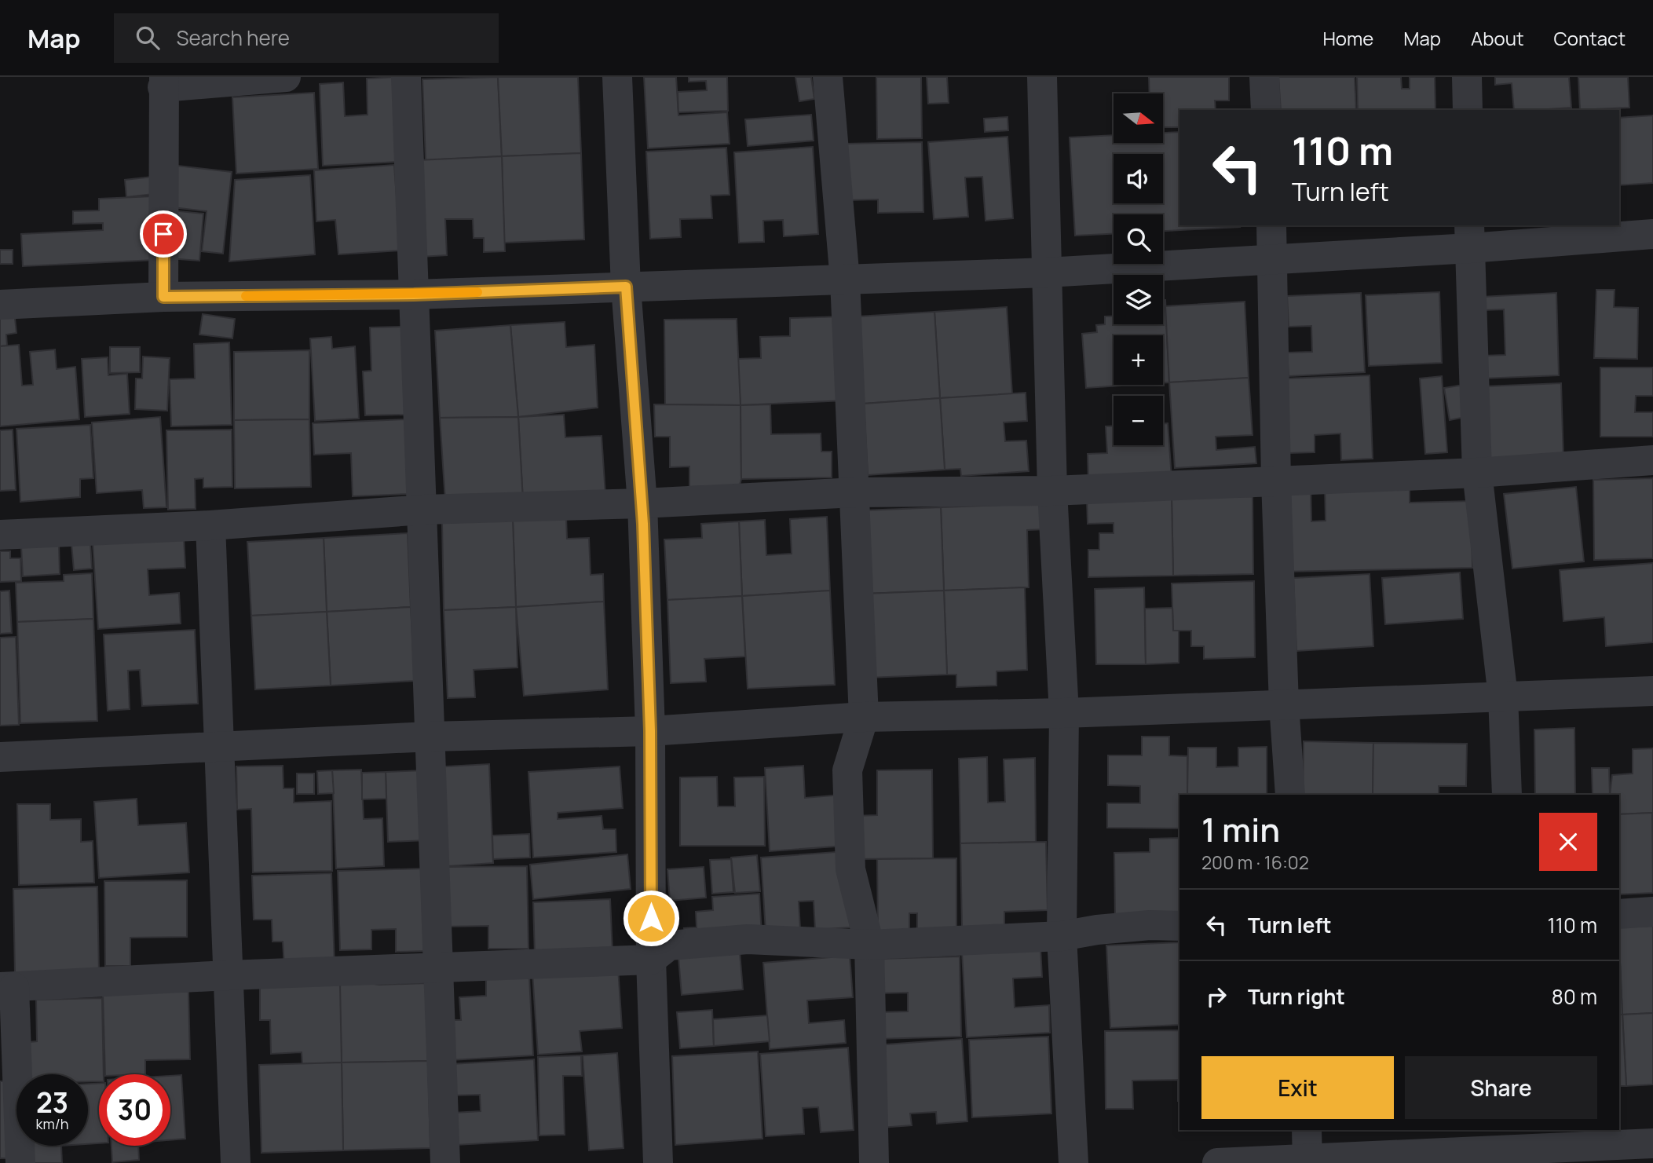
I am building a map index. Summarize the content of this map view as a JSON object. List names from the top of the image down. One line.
{"north":"right","page":{"header":"Map","search":"Search here","nav":["Home","Map","About","Contact"],"map_buttons":["+","−"],"turn":["110 m","Turn left"],"heading":["1 min","200 m · 16:02"],"list":[{"name":"Turn left","value":"110 m"},{"name":"Turn right","value":"80 m"}],"buttons":["Exit","Share"],"speed":"23 km/h","limit":"30"}}
